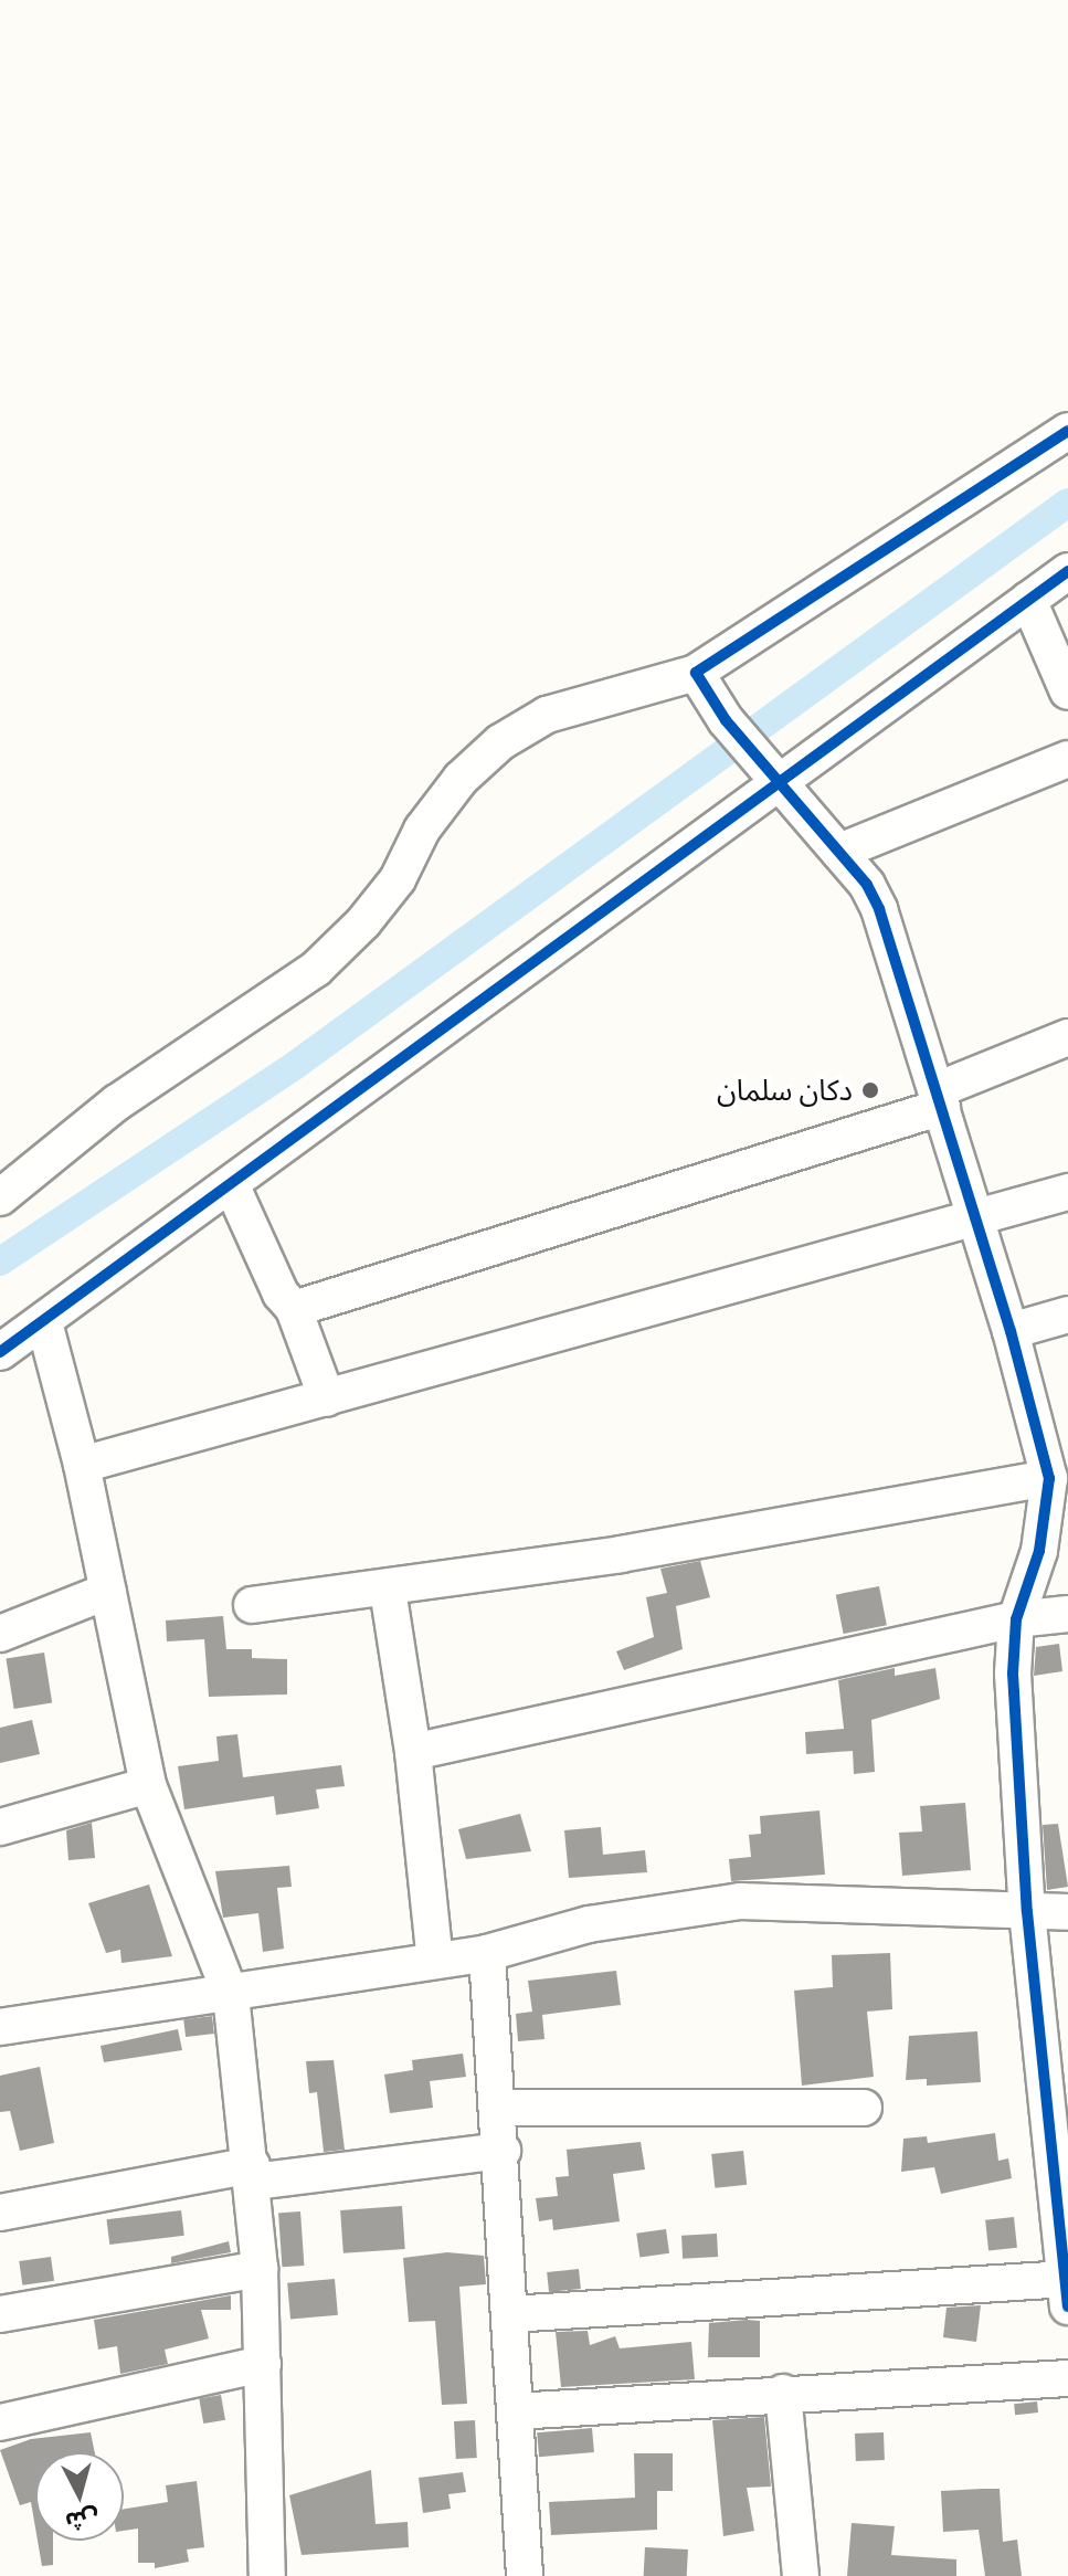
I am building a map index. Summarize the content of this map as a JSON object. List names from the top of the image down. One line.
{"places":["دكان سلمان"],"north":"bottom"}
